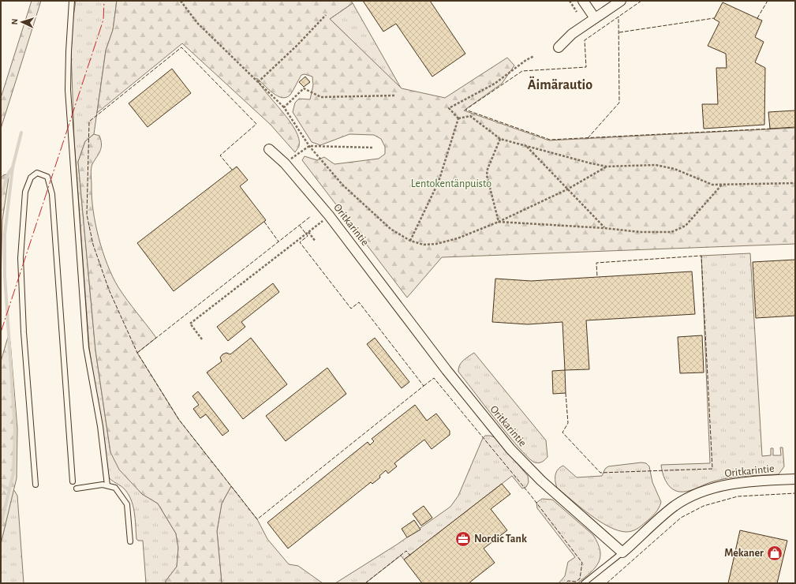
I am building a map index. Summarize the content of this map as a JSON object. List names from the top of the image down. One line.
{"streets":{"street":["Oritkarintie"]},"districts":["Äimärautio"],"parks":["Lentokentänpuisto"],"places":{"office":["Nordic Tank"],"shop":["Mekaner"]},"north":"left"}
